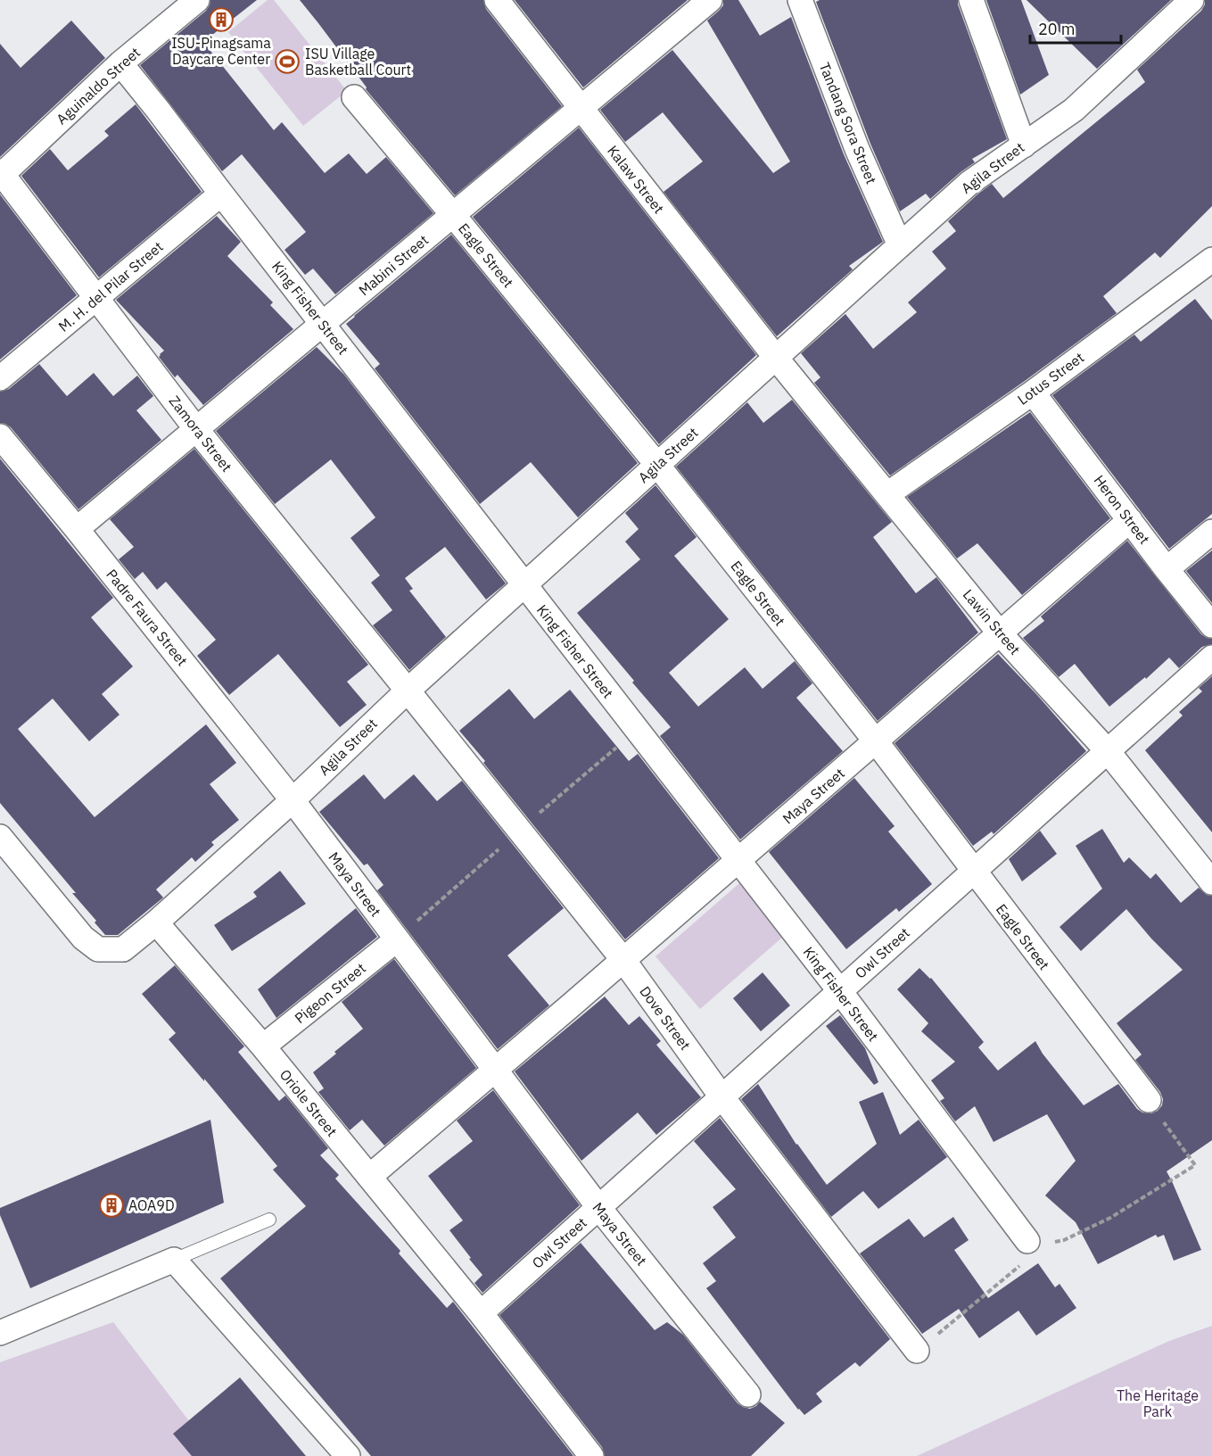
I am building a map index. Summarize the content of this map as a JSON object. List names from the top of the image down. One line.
{"streets":{"street":["Aguinaldo Street","Tandang Sora Street","Agila Street","Kalaw Street","Eagle Street","Mabini Street","M. H. del Pilar Street","King Fisher Street","Lotus Street","Zamora Street","Heron Street","Padre Faura Street","Lawin Street","Maya Street","Owl Street","Pigeon Street","Dove Street","Oriole Street"]},"crossings":[["Aguinaldo Street","King Fisher Street"],["Aguinaldo Street","Zamora Street"],["Tandang Sora Street","Agila Street"],["Agila Street","Kalaw Street"],["Agila Street","Eagle Street"],["Agila Street","King Fisher Street"],["Agila Street","Zamora Street"],["Agila Street","Padre Faura Street"],["Agila Street","Lawin Street"],["Agila Street","Maya Street"],["Agila Street","Dove Street"],["Agila Street","Oriole Street"],["Kalaw Street","Mabini Street"],["Kalaw Street","Lawin Street"],["Eagle Street","Mabini Street"],["Eagle Street","Maya Street"],["Eagle Street","Owl Street"],["Mabini Street","King Fisher Street"],["Mabini Street","Zamora Street"],["Mabini Street","Padre Faura Street"],["M. H. del Pilar Street","King Fisher Street"],["M. H. del Pilar Street","Zamora Street"],["King Fisher Street","Maya Street"],["King Fisher Street","Owl Street"],["Lotus Street","Heron Street"],["Lotus Street","Lawin Street"],["Zamora Street","Dove Street"],["Heron Street","Maya Street"],["Padre Faura Street","Maya Street"],["Lawin Street","Maya Street"],["Lawin Street","Owl Street"],["Maya Street","Owl Street"],["Maya Street","Pigeon Street"],["Maya Street","Dove Street"],["Maya Street","Oriole Street"],["Owl Street","Dove Street"],["Owl Street","Oriole Street"],["Pigeon Street","Oriole Street"]],"parks":["The Heritage Park"],"places":{"building":["ISU-Pinagsama Daycare Center","AOA9D"],"sports":["ISU Village Basketball Court"]},"scale_bar":"20 m"}
